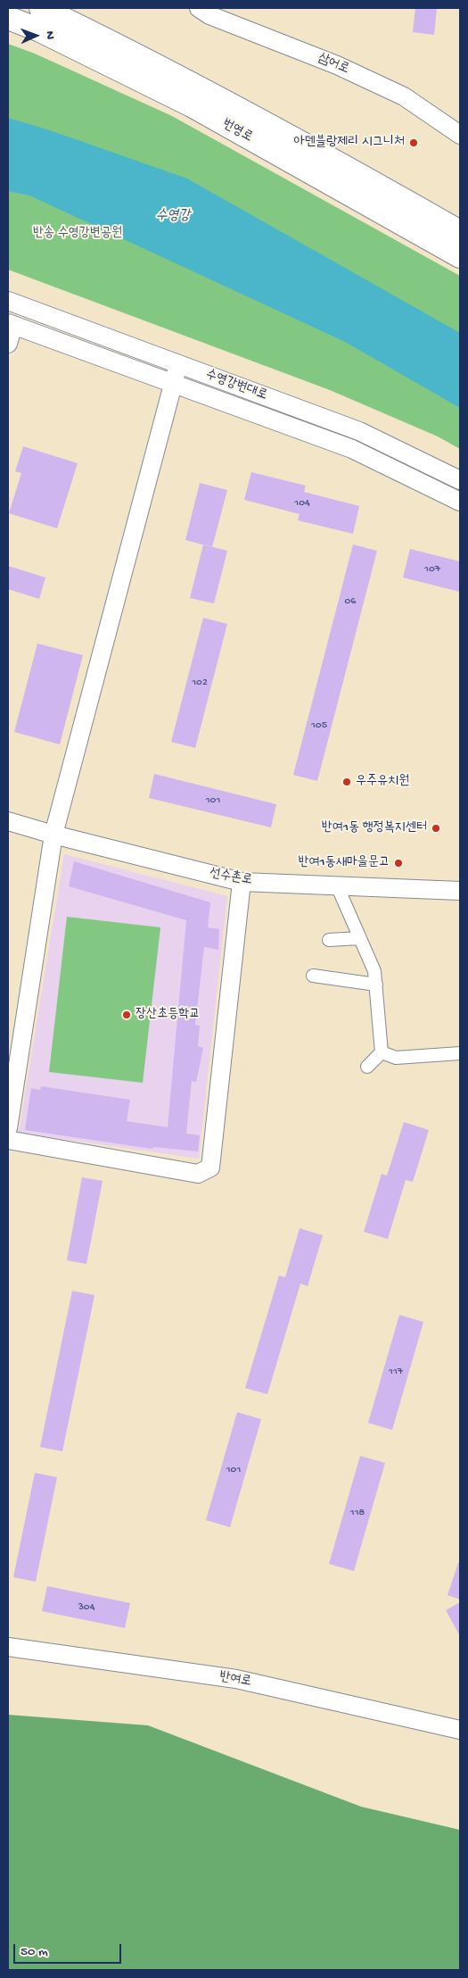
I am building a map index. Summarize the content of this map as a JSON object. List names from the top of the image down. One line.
{"streets":{"highway":["번영로"],"main road":["삼어로","수영강변대로","선수촌로","반여로"]},"water":["수영강"],"parks":["반송 수영강변공원"],"places":["아덴블랑제리 시그니처","우주유치원","반여1동 행정복지센터","반여1동새마을문고","장산초등학교"],"house_numbers":["104","107","06","102","105","101","117","101","118","304"],"scale_bar":"50 m","north":"right"}
